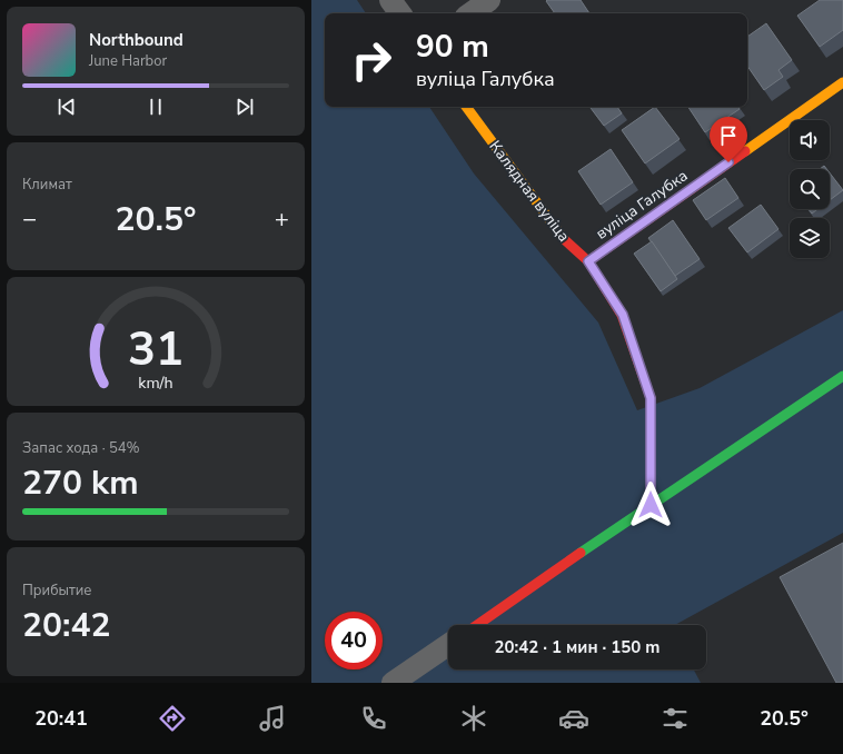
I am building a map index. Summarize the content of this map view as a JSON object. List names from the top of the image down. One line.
{"streets":{"street":["Калядная вуліца","вуліца Галубка"]},"crossings":[["Калядная вуліца","вуліца Галубка"]],"page":{"turn":["90 m","вуліца Галубка"],"song":["Northbound","June Harbor"],"tile":["Климат",["Запас хода · 54%","270 km"],["Прибытие","20:42"]],"heat":["−","20.5°","+"],"limit":"40","trip":"20:42 · 1 мин · 150 m","tabs":["20:41","20.5°"],"gauge":["31","km/h"]}}
